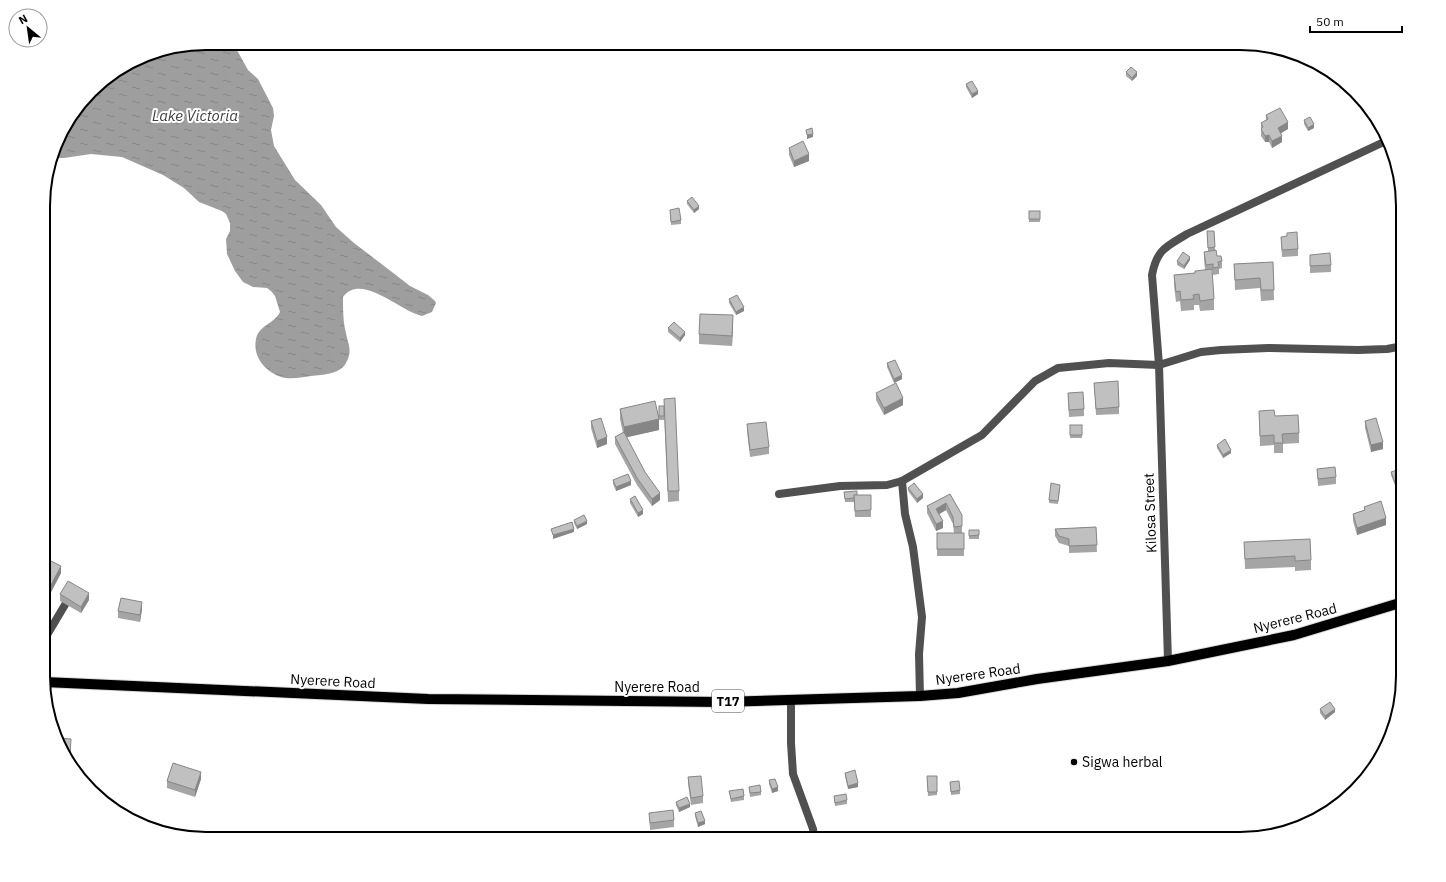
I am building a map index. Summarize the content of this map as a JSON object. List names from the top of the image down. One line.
{"streets":{"main road":["Nyerere Road","T17"],"street":["Kilosa Street"]},"crossings":[["Kilosa Street","Nyerere Road"]],"water":["Lake Victoria"],"places":["Sigwa herbal"],"scale_bar":"50 m","north":"top left"}
